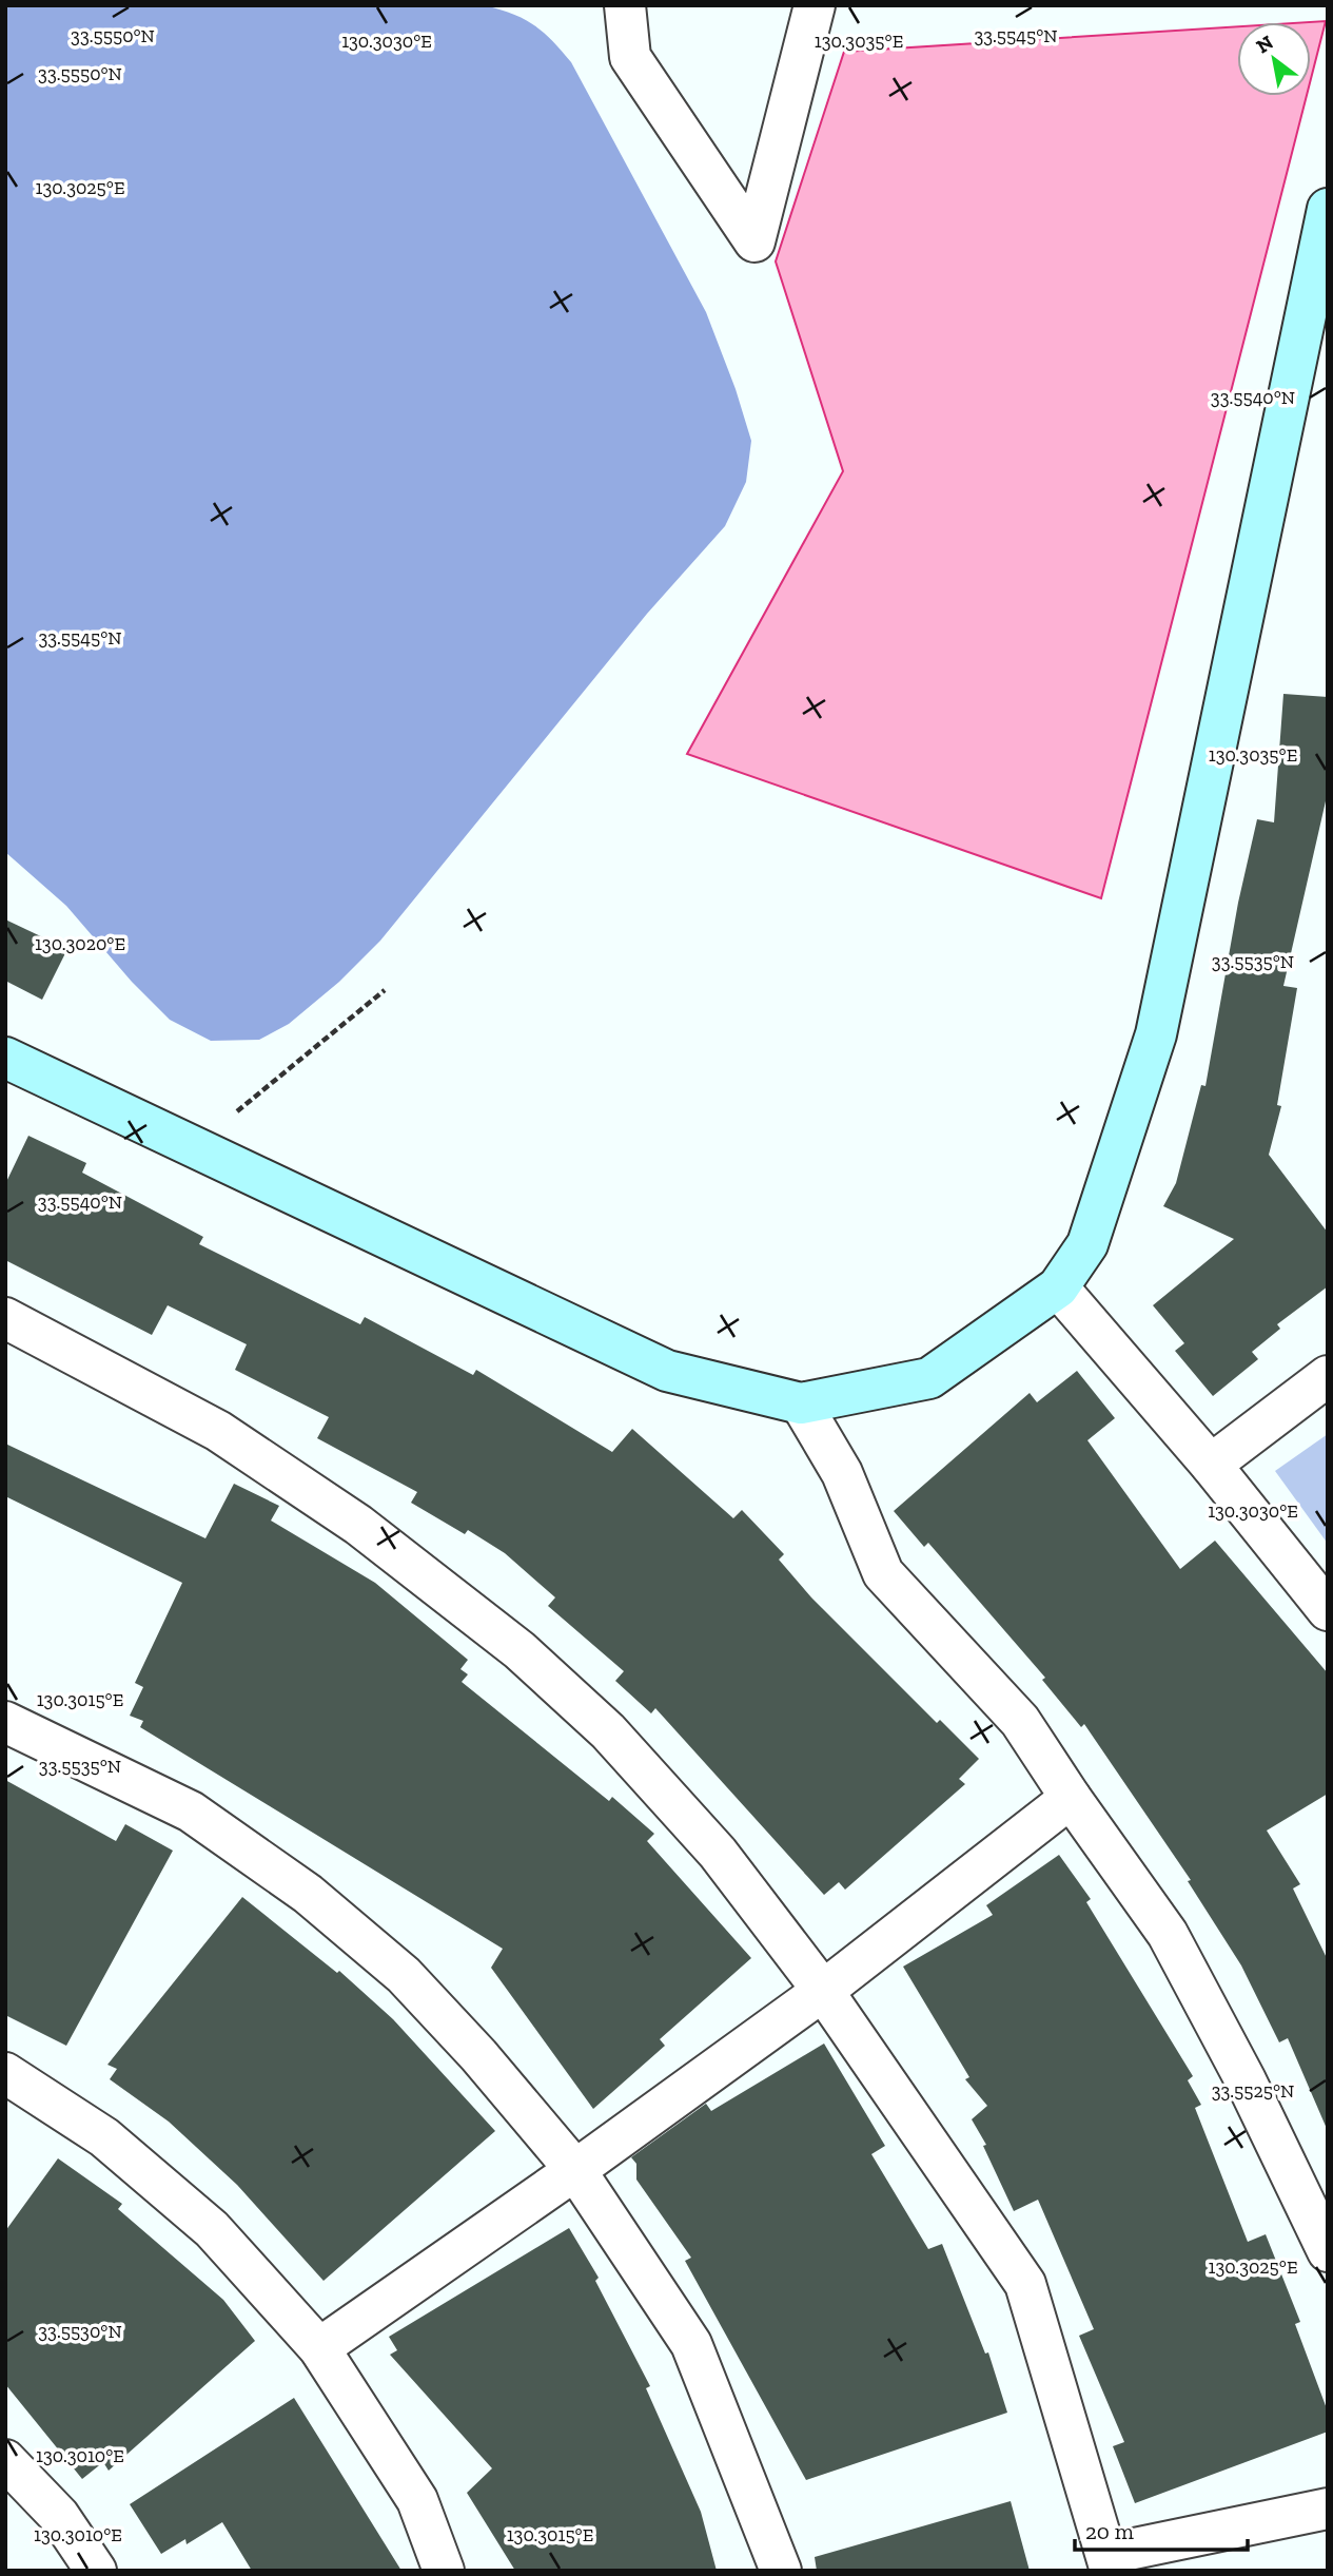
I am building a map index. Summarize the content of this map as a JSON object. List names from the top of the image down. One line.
{"scale_bar":"20 m","north":"top left","coordinates":["33.5550°N","33.5545°N","130.3030°E","130.3035°E","130.3025°E","33.5540°N","130.3020°E","33.5535°N","130.3015°E","33.5525°N","33.5530°N","130.3010°E"]}
